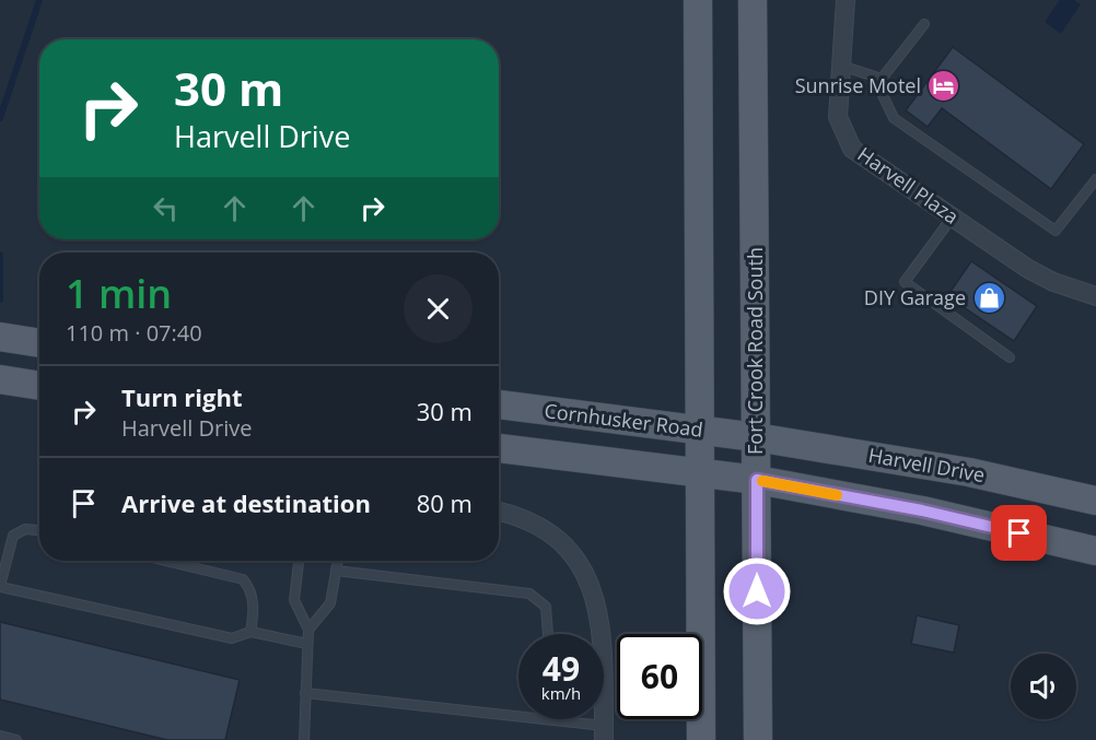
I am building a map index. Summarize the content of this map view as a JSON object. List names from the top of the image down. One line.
{"streets":{"main road":["Fort Crook Road South","Cornhusker Road","Harvell Drive"],"street":["Harvell Plaza"]},"crossings":[["Fort Crook Road South","Cornhusker Road"],["Fort Crook Road South","Harvell Drive"],["Cornhusker Road","Harvell Drive"]],"places":{"hotel":["Sunrise Motel"],"shop":["DIY Garage"]},"page":{"turn":["30 m","Harvell Drive"],"heading":["1 min","110 m · 07:40"],"list":[{"name":"Turn right","note":"Harvell Drive","value":"30 m"},{"name":"Arrive at destination","value":"80 m"}],"speed":"49 km/h","limit":"60"}}
